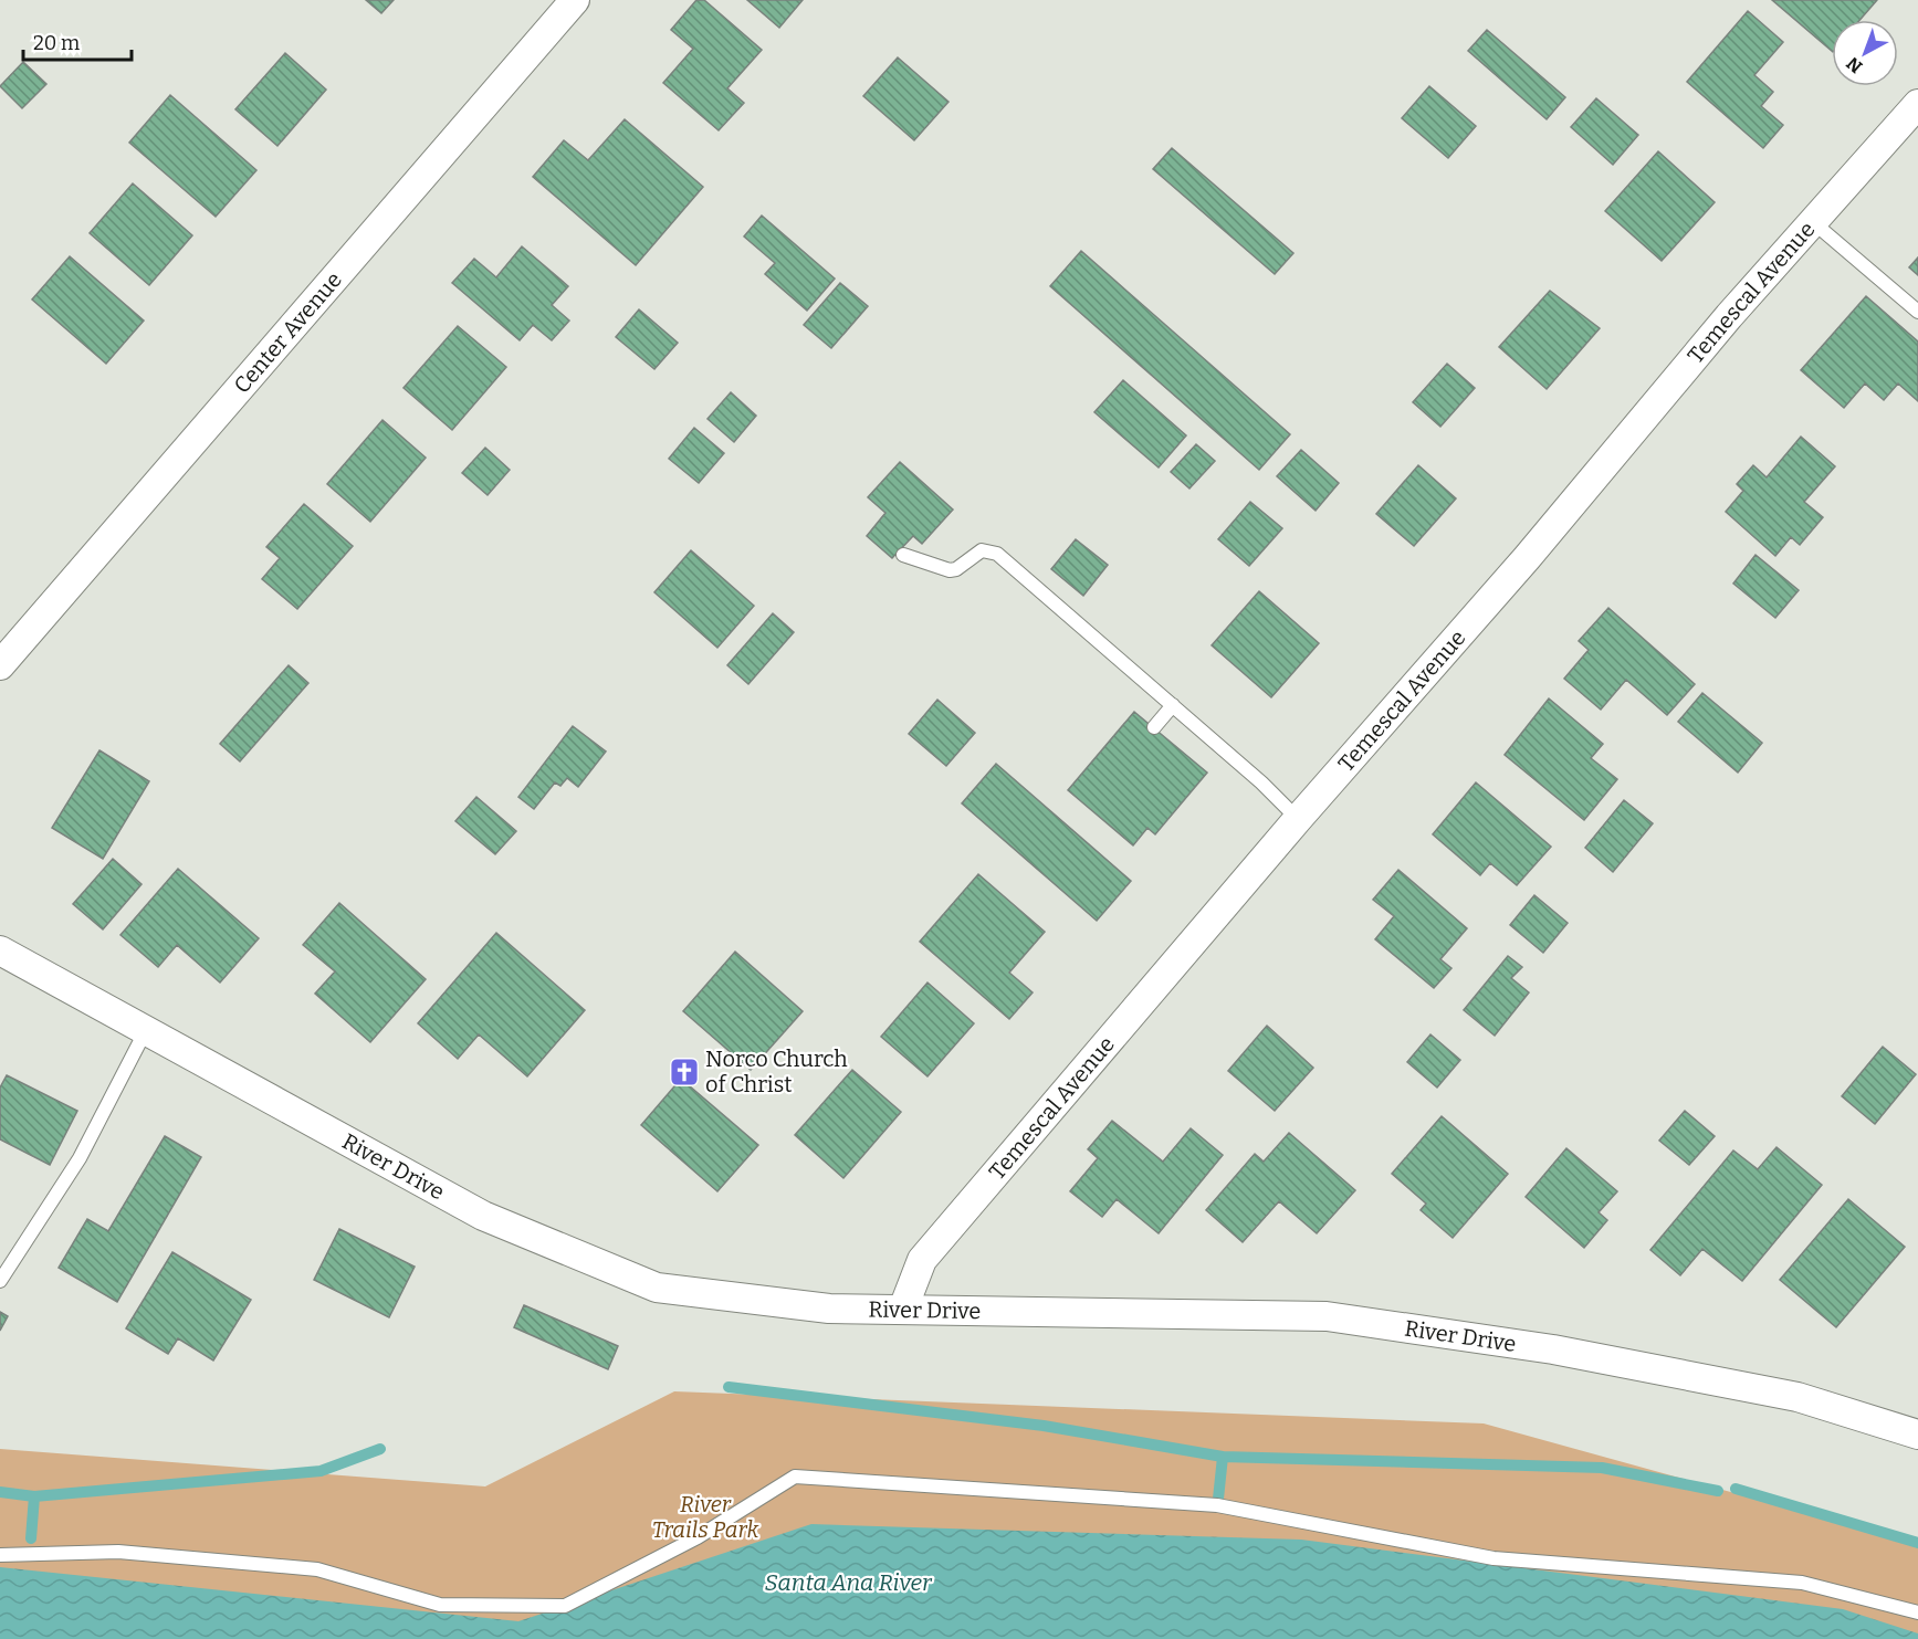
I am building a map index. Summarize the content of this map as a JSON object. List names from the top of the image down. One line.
{"streets":{"street":["Temescal Avenue","Center Avenue","River Drive"]},"crossings":[["Temescal Avenue","River Drive"]],"water":["Santa Ana River"],"parks":["River Trails Park"],"places":{"church":["Norco Church of Christ"]},"scale_bar":"20 m","north":"bottom left"}
